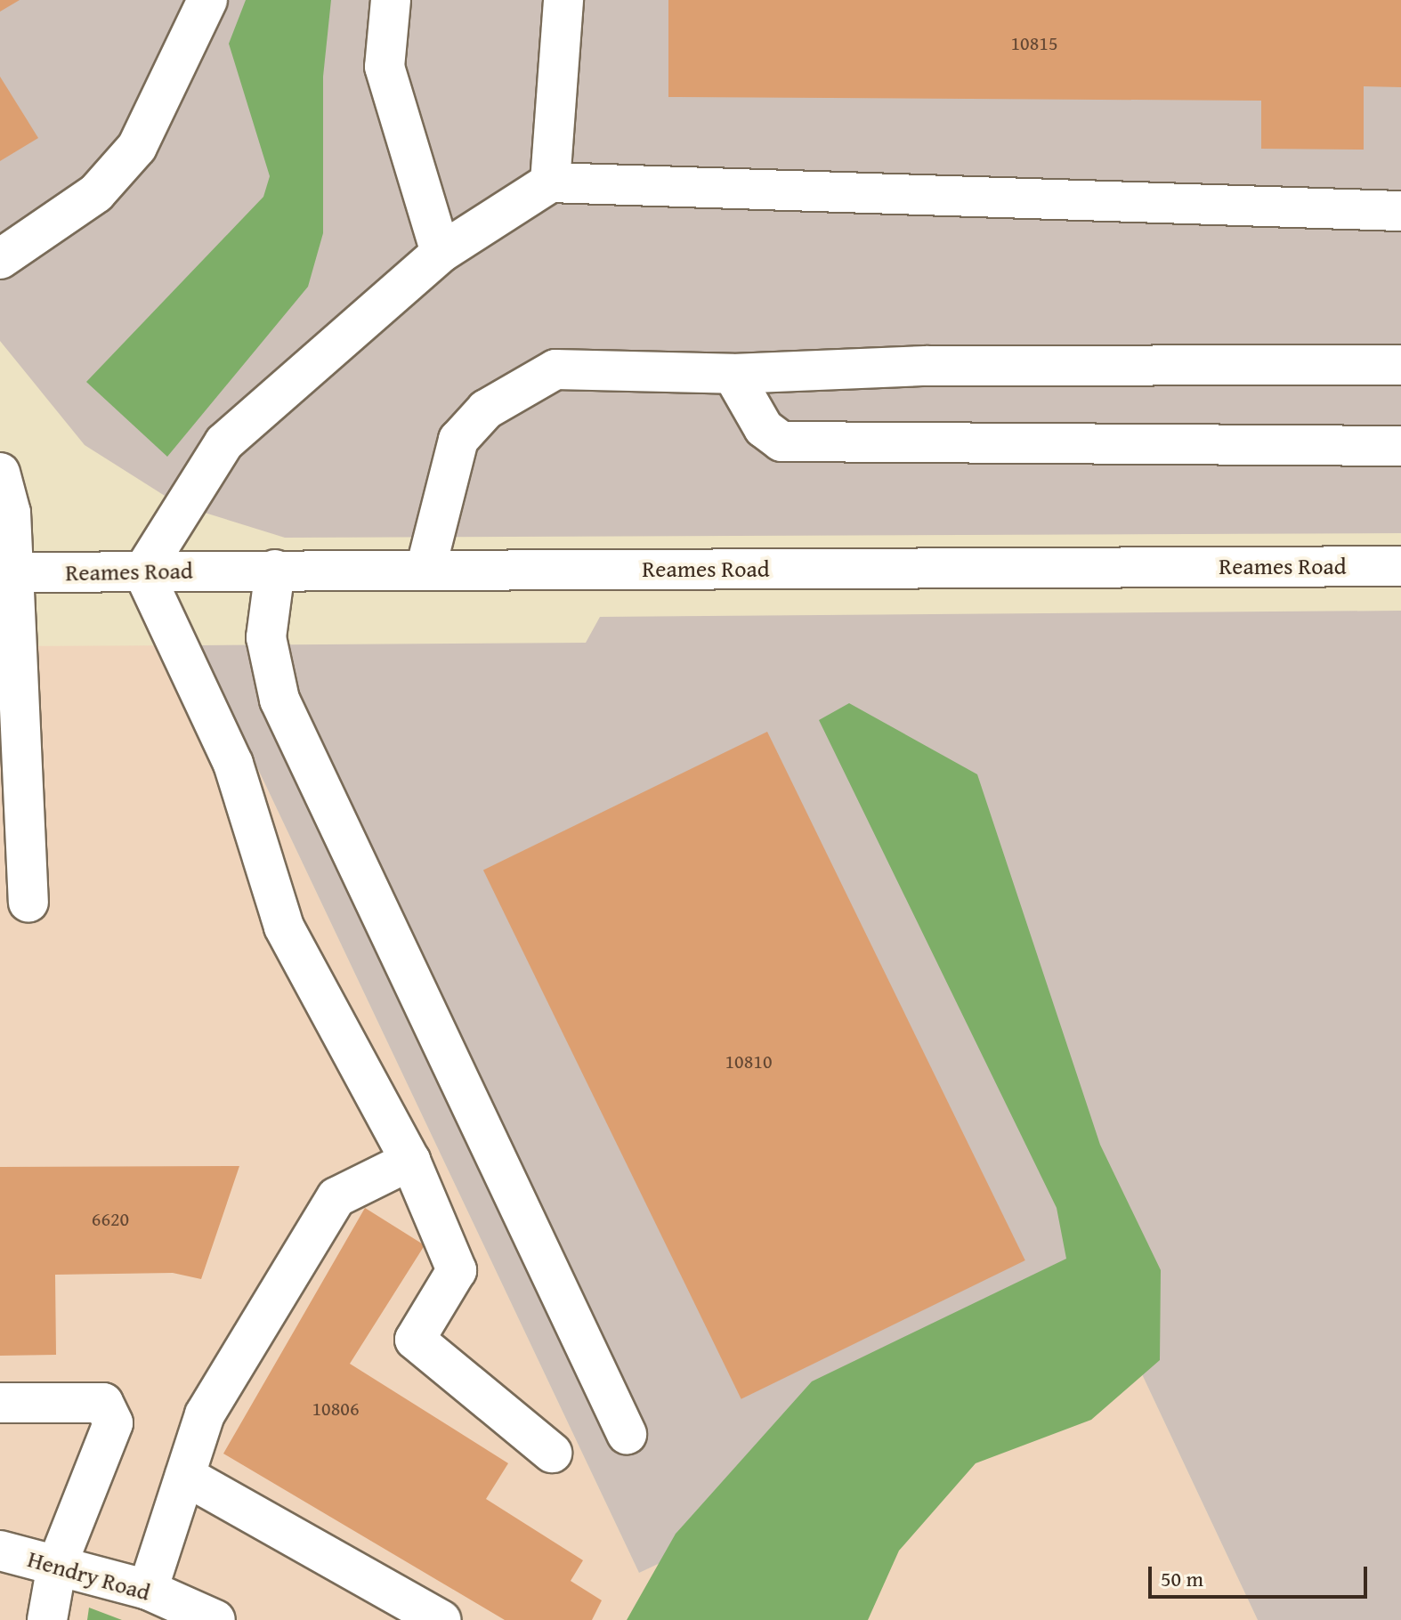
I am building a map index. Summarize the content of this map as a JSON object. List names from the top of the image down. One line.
{"streets":{"main road":["Reames Road","Hendry Road"]},"house_numbers":["10815","10810","6620","10806"],"scale_bar":"50 m"}
